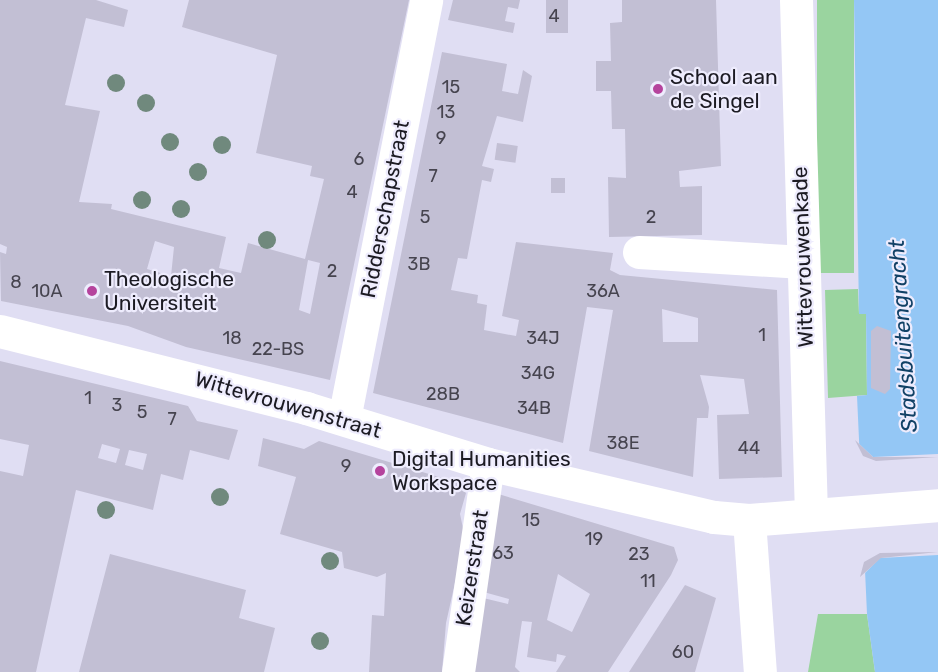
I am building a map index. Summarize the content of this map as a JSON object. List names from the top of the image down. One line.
{"streets":{"street":["Ridderschapstraat","Wittevrouwenkade","Wittevrouwenstraat","Keizerstraat"]},"crossings":[["Ridderschapstraat","Wittevrouwenstraat"],["Wittevrouwenkade","Wittevrouwenstraat"],["Wittevrouwenstraat","Keizerstraat"]],"water":["Stadsbuitengracht"],"places":["School aan de Singel","Theologische Universiteit","Digital Humanities Workspace"],"house_numbers":["4","15","13","9","6","7","4","5","2","3B","2","8","10A","36A","1","18","34J","22-BS","34G","28B","1","3","34B","5","7","38E","44","9","15","19","63","23","11","60"]}
